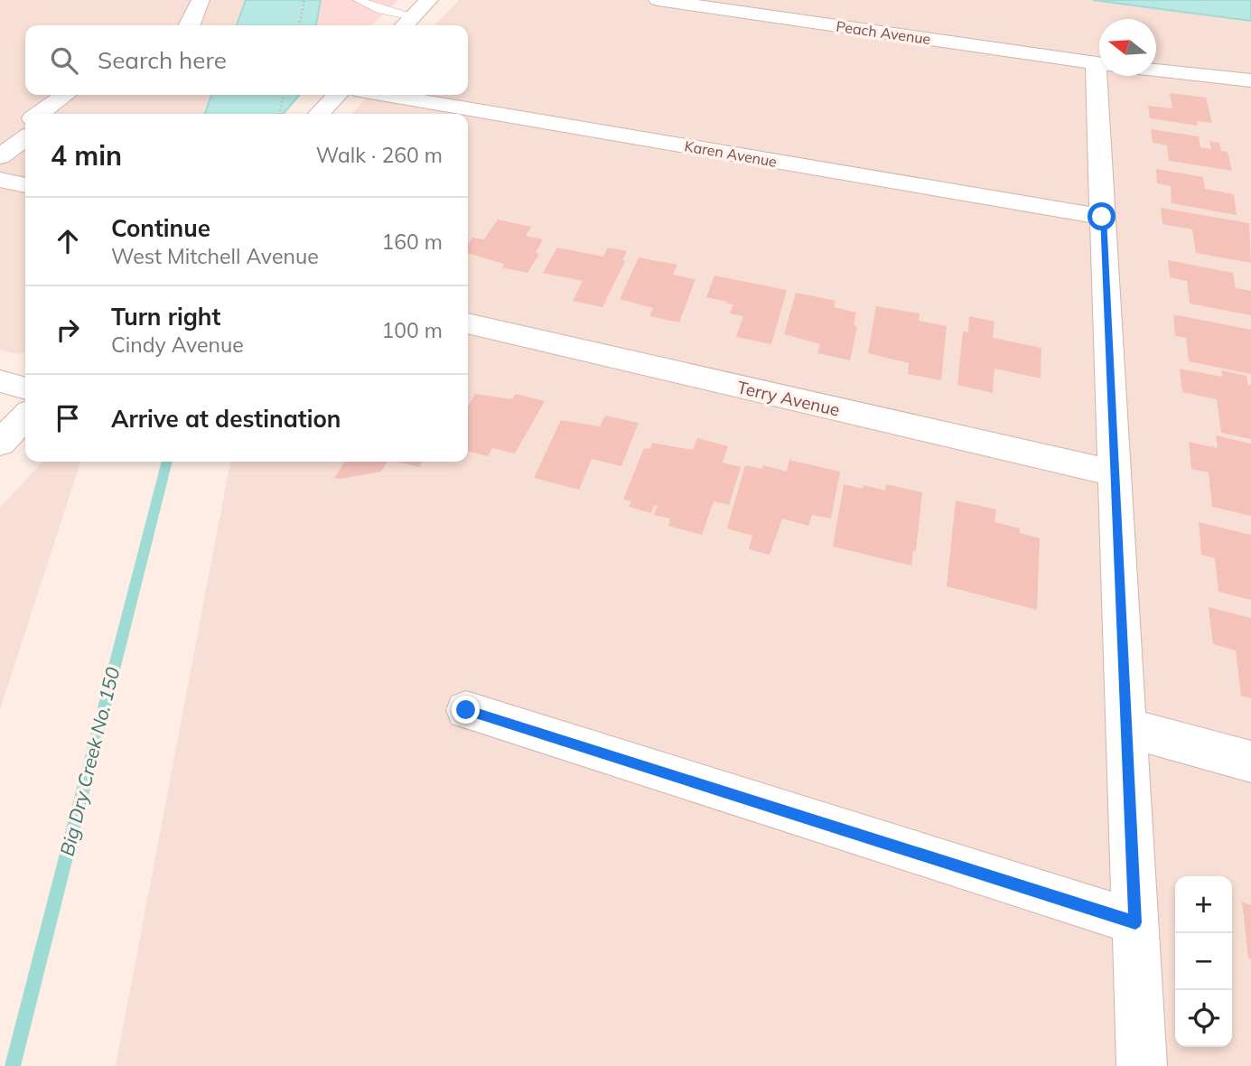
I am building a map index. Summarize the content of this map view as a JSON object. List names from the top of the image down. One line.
{"streets":{"street":["Peach Avenue","Karen Avenue","Terry Avenue"]},"water":["Big Dry Creek No. 150"],"north":"left","page":{"search":"Search here","heading":["4 min","Walk · 260 m"],"list":[["Continue","West Mitchell Avenue","160 m"],["Turn right","Cindy Avenue","100 m"],"Arrive at destination"],"map_buttons":["+","−"]}}
